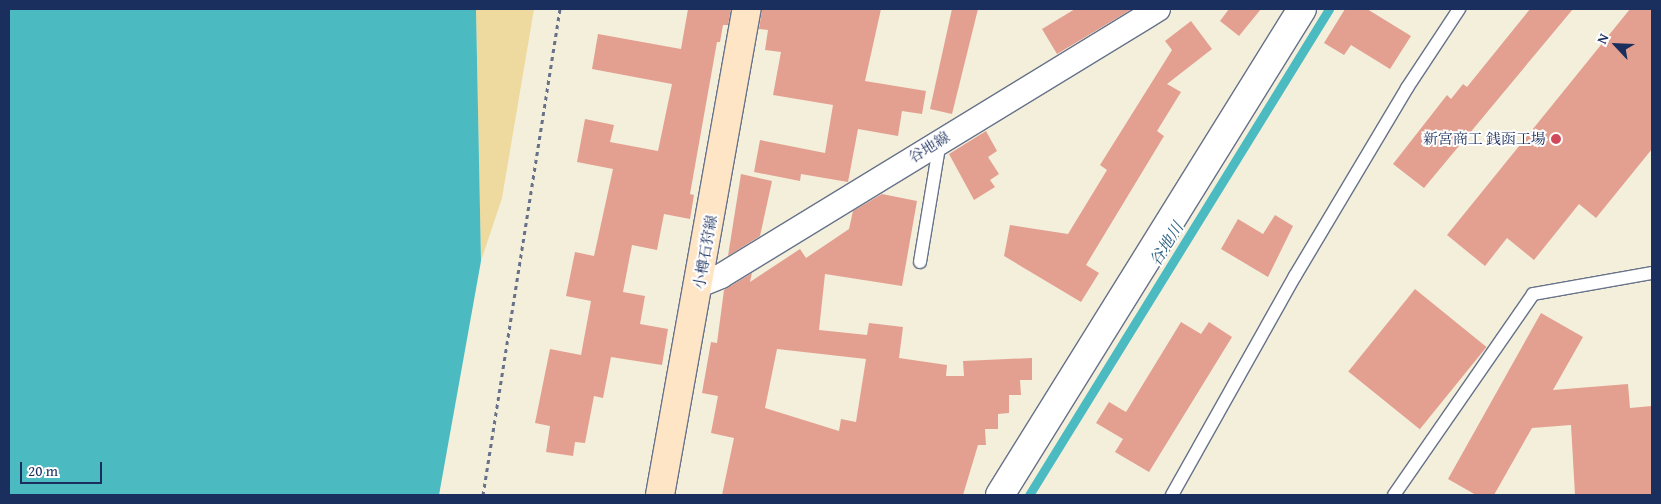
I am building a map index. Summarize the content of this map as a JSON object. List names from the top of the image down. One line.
{"streets":{"main road":["小樽石狩線"],"street":["谷地線"]},"crossings":[["谷地線","小樽石狩線"]],"water":["谷地川"],"places":["新宮商工 銭函工場"],"scale_bar":"20 m","north":"top left"}
